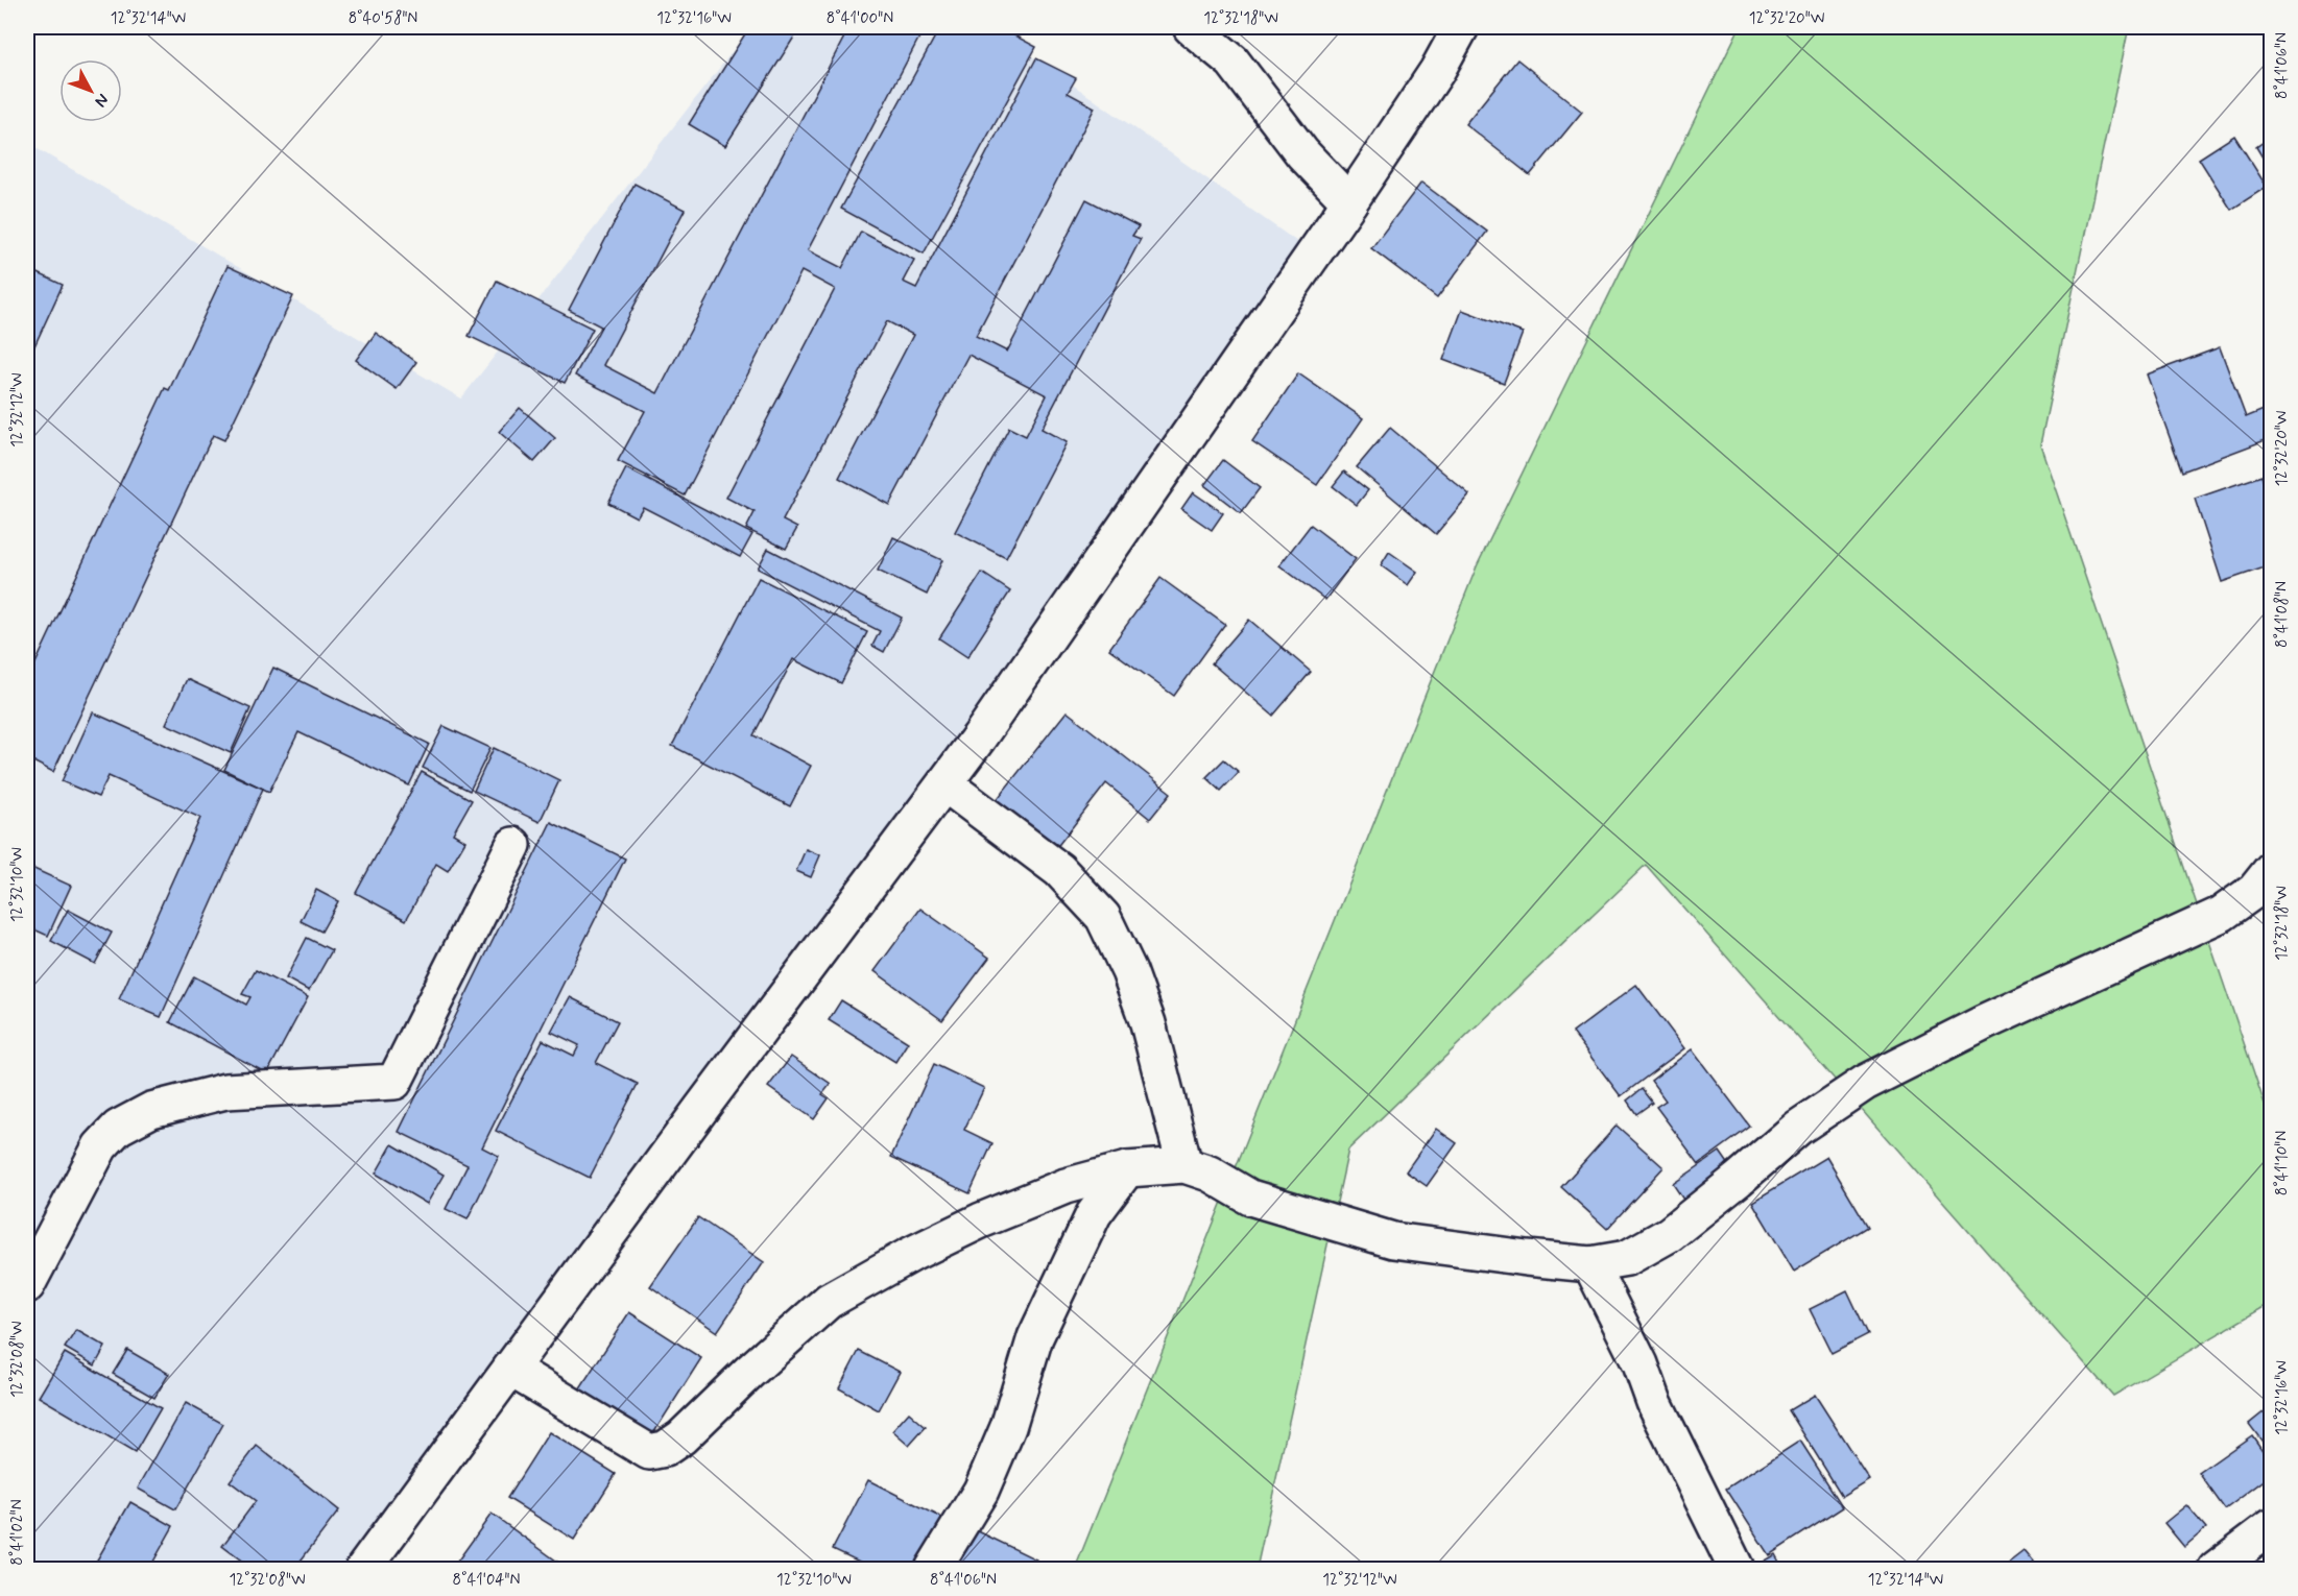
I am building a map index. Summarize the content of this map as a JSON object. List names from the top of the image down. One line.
{"north":"bottom right","coordinates":["12°32'14\"W","8°40'58\"N","12°32'16\"W","8°41'00\"N","12°32'18\"W","12°32'20\"W","8°41'06\"N","12°32'12\"W","8°41'08\"N","12°32'10\"W","8°41'10\"N","12°32'08\"W","8°41'02\"N","8°41'04\"N"]}
